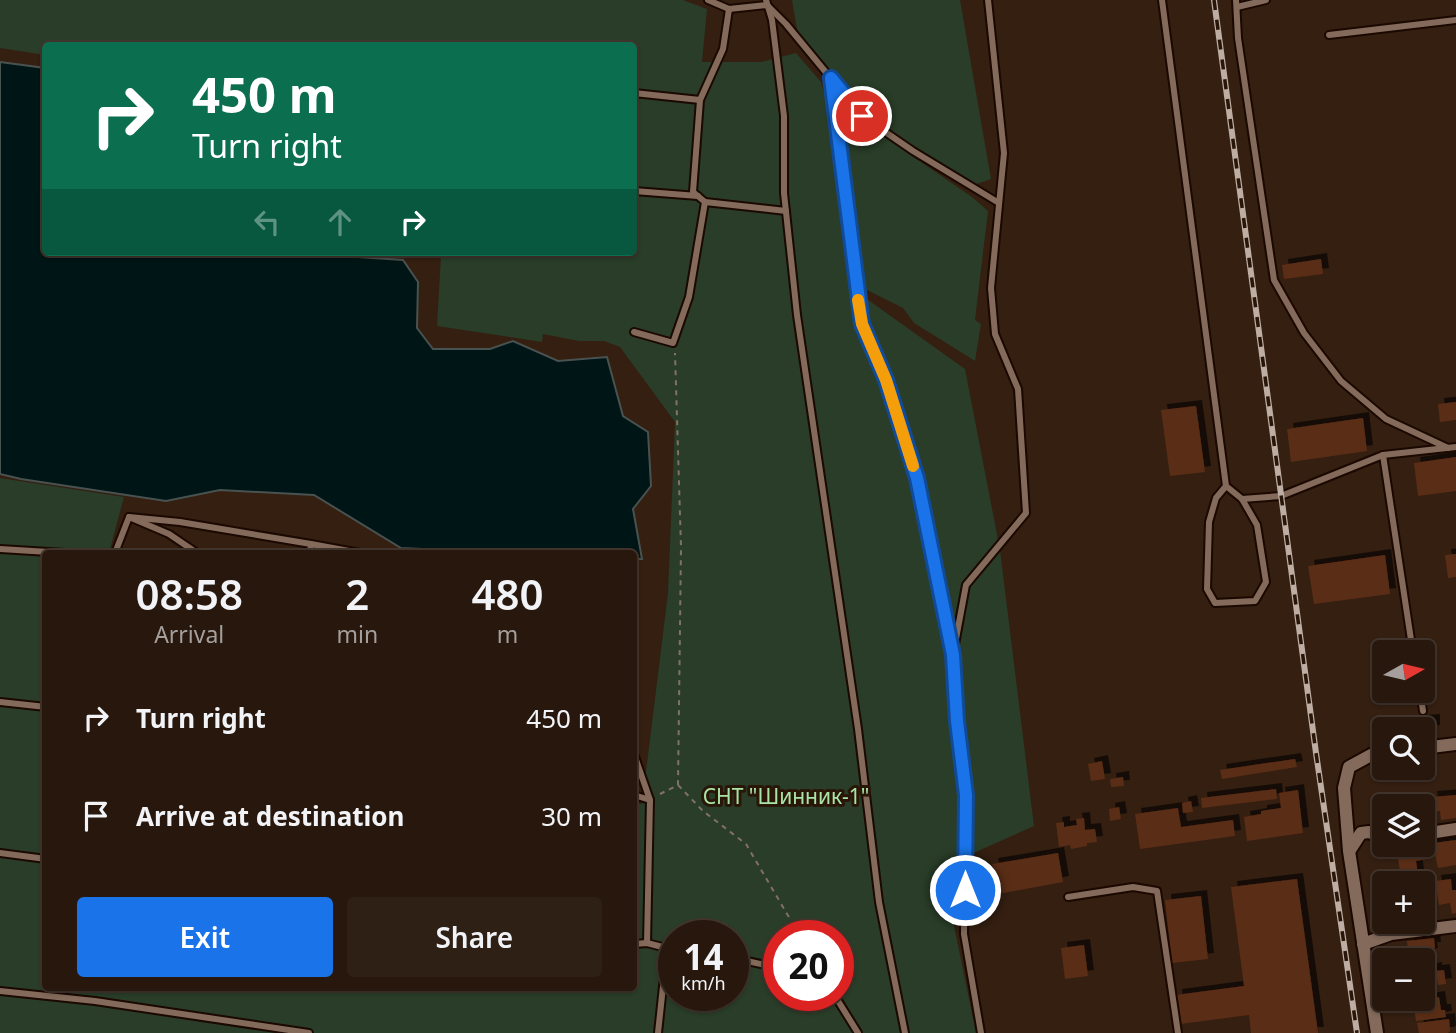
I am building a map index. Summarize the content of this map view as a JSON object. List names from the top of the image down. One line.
{"parks":["СНТ \"Шинник-1\""],"north":"right","page":{"turn":["450 m","Turn right"],"eta":["08:58","Arrival","2","min","480","m"],"map_buttons":["+","−"],"list":[{"name":"Turn right","value":"450 m"},{"name":"Arrive at destination","value":"30 m"}],"buttons":["Exit","Share"],"speed":"14 km/h","limit":"20"}}
